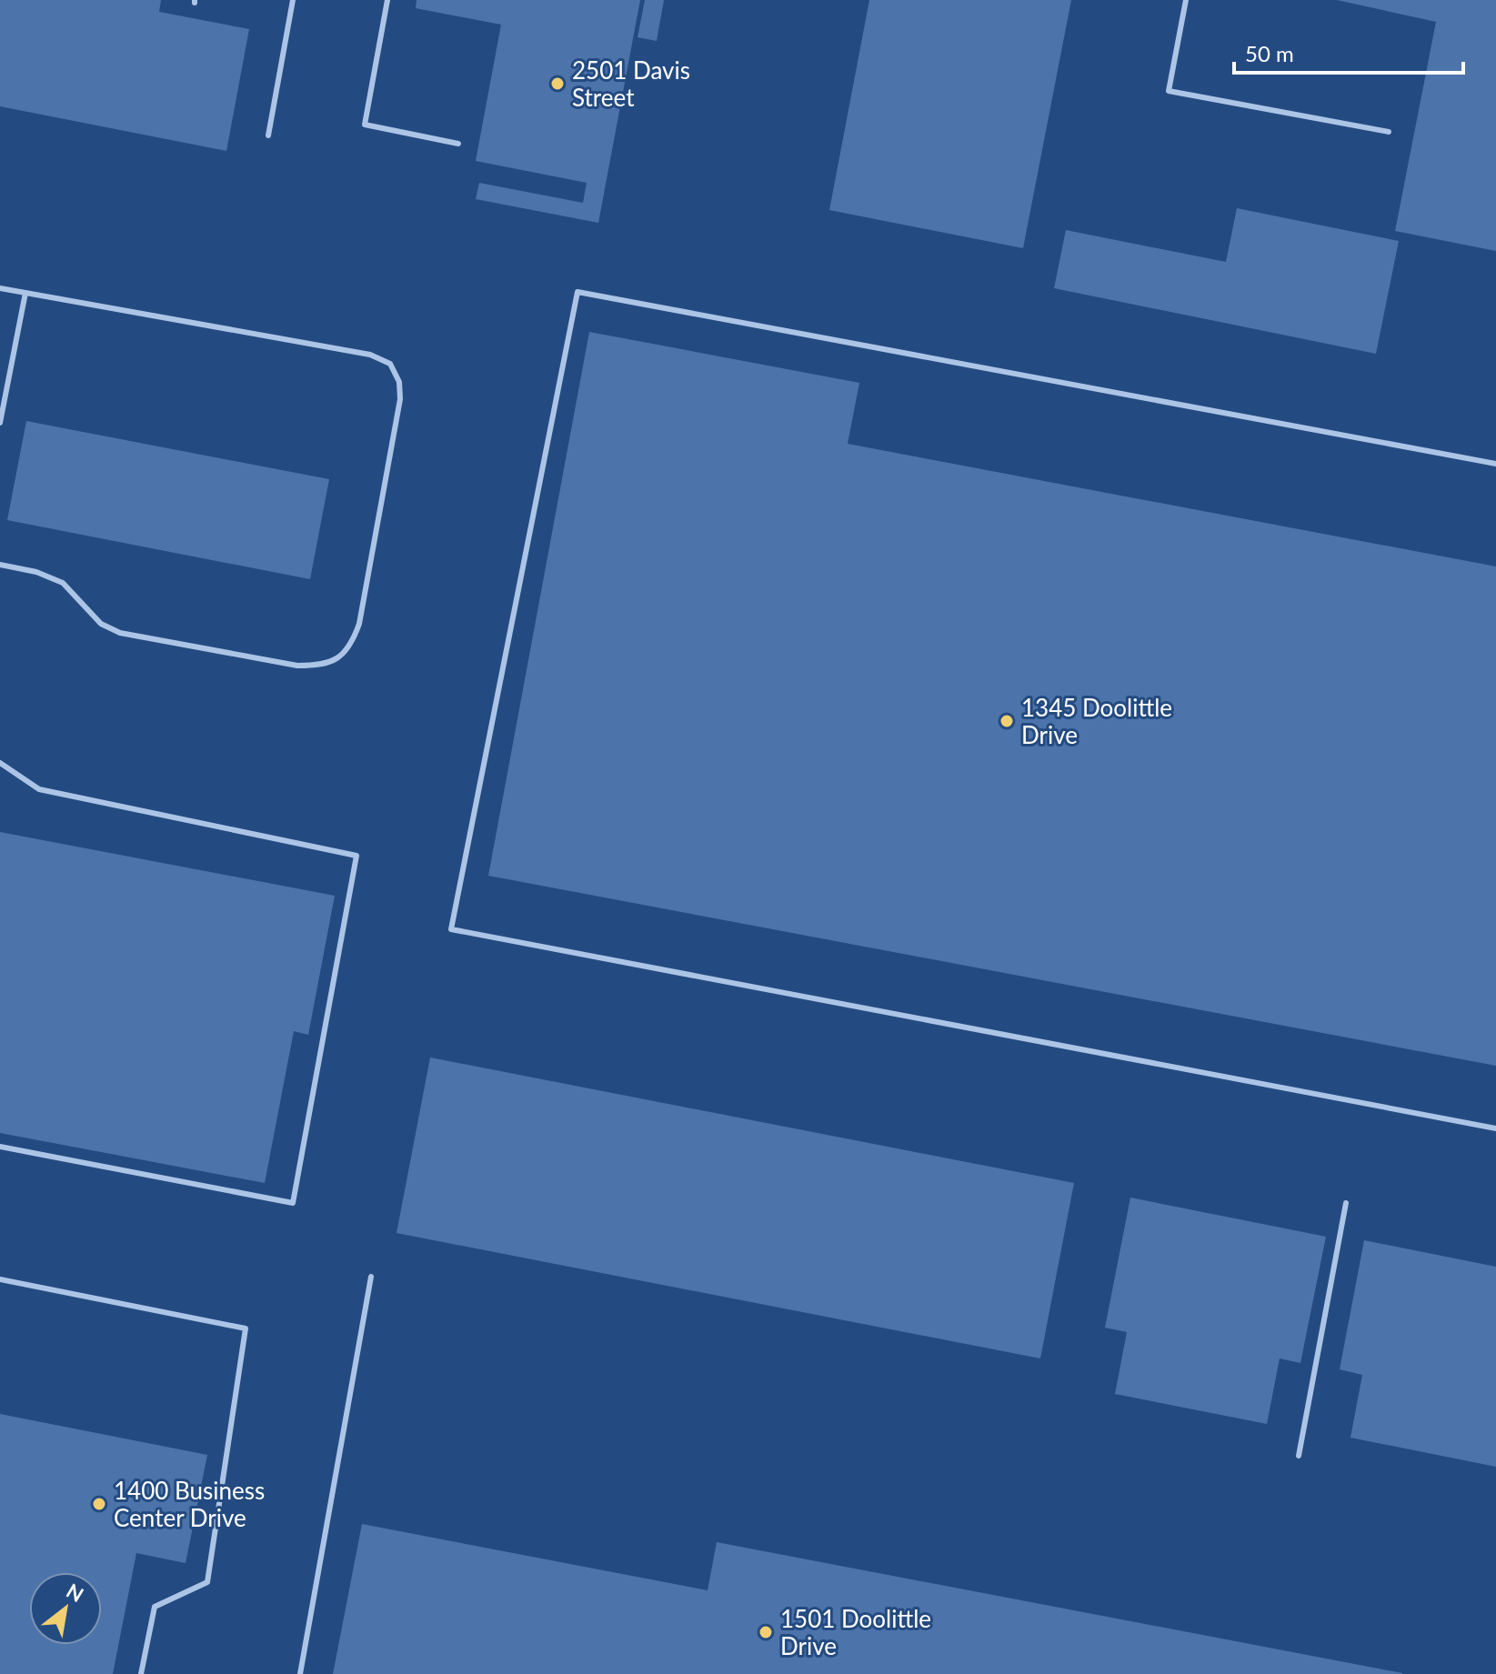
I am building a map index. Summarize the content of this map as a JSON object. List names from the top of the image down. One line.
{"places":["2501 Davis Street","1345 Doolittle Drive","1400 Business Center Drive","1501 Doolittle Drive"],"scale_bar":"50 m","north":"top right"}
